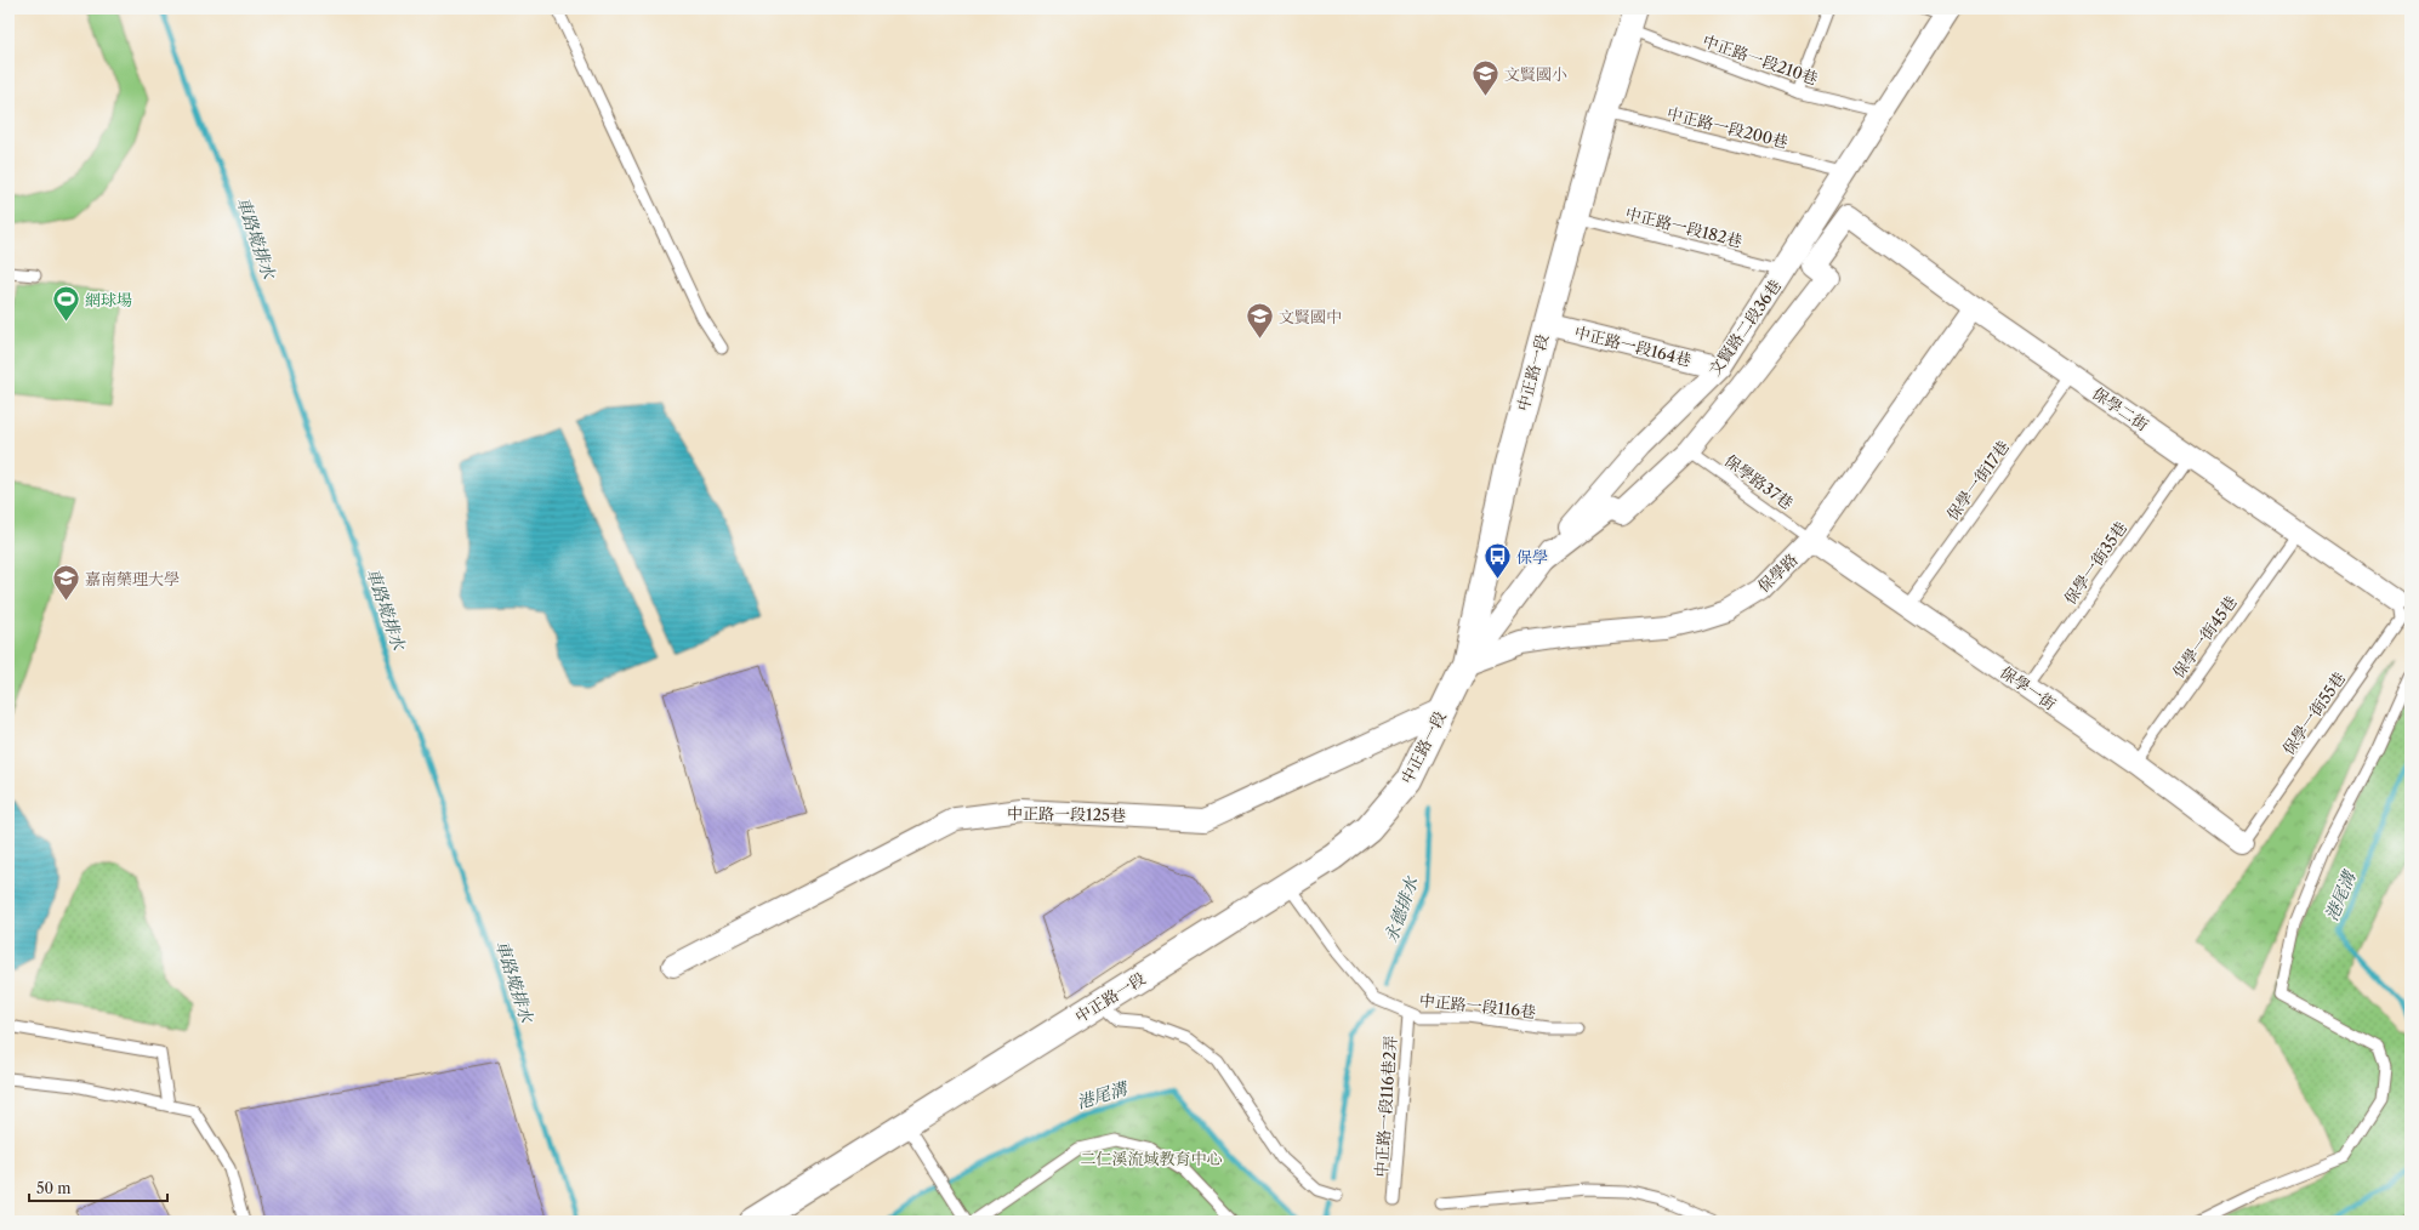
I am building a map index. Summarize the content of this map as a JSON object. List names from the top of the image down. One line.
{"streets":{"main road":["中正路一段"],"street":["文賢路二段36巷","中正路一段164巷","保學二街","保學路","保學一街","中正路一段125巷"],"lane":["中正路一段210巷","中正路一段200巷","中正路一段182巷","保學一街17巷","保學路37巷","保學一街35巷","保學一街45巷","保學一街55巷","中正路一段116巷","中正路一段116巷2弄"]},"crossings":[["中正路一段210巷","文賢路二段36巷"],["中正路一段210巷","中正路一段"],["中正路一段200巷","文賢路二段36巷"],["中正路一段200巷","中正路一段"],["中正路一段182巷","文賢路二段36巷"],["中正路一段182巷","中正路一段"],["文賢路二段36巷","中正路一段164巷"],["文賢路二段36巷","中正路一段"],["文賢路二段36巷","保學路"],["中正路一段164巷","中正路一段"],["中正路一段","保學路"],["中正路一段","中正路一段125巷"],["中正路一段","中正路一段116巷"],["保學二街","保學一街17巷"],["保學二街","保學路37巷"],["保學二街","保學一街35巷"],["保學二街","保學路"],["保學二街","保學一街45巷"],["保學二街","保學一街55巷"],["保學一街17巷","保學一街"],["保學路37巷","保學路"],["保學路37巷","保學一街"],["保學一街35巷","保學一街"],["保學路","保學一街"],["保學一街45巷","保學一街"],["保學一街","保學一街55巷"],["中正路一段116巷","中正路一段116巷2弄"]],"water":["車路墘排水","港尾溝","永德排水"],"parks":["二仁溪流域教育中心"],"places":{"school or university":["文賢國小","文賢國中","嘉南藥理大學"],"sports":["網球場"],"bus stop":["保學"]},"scale_bar":"50 m"}
